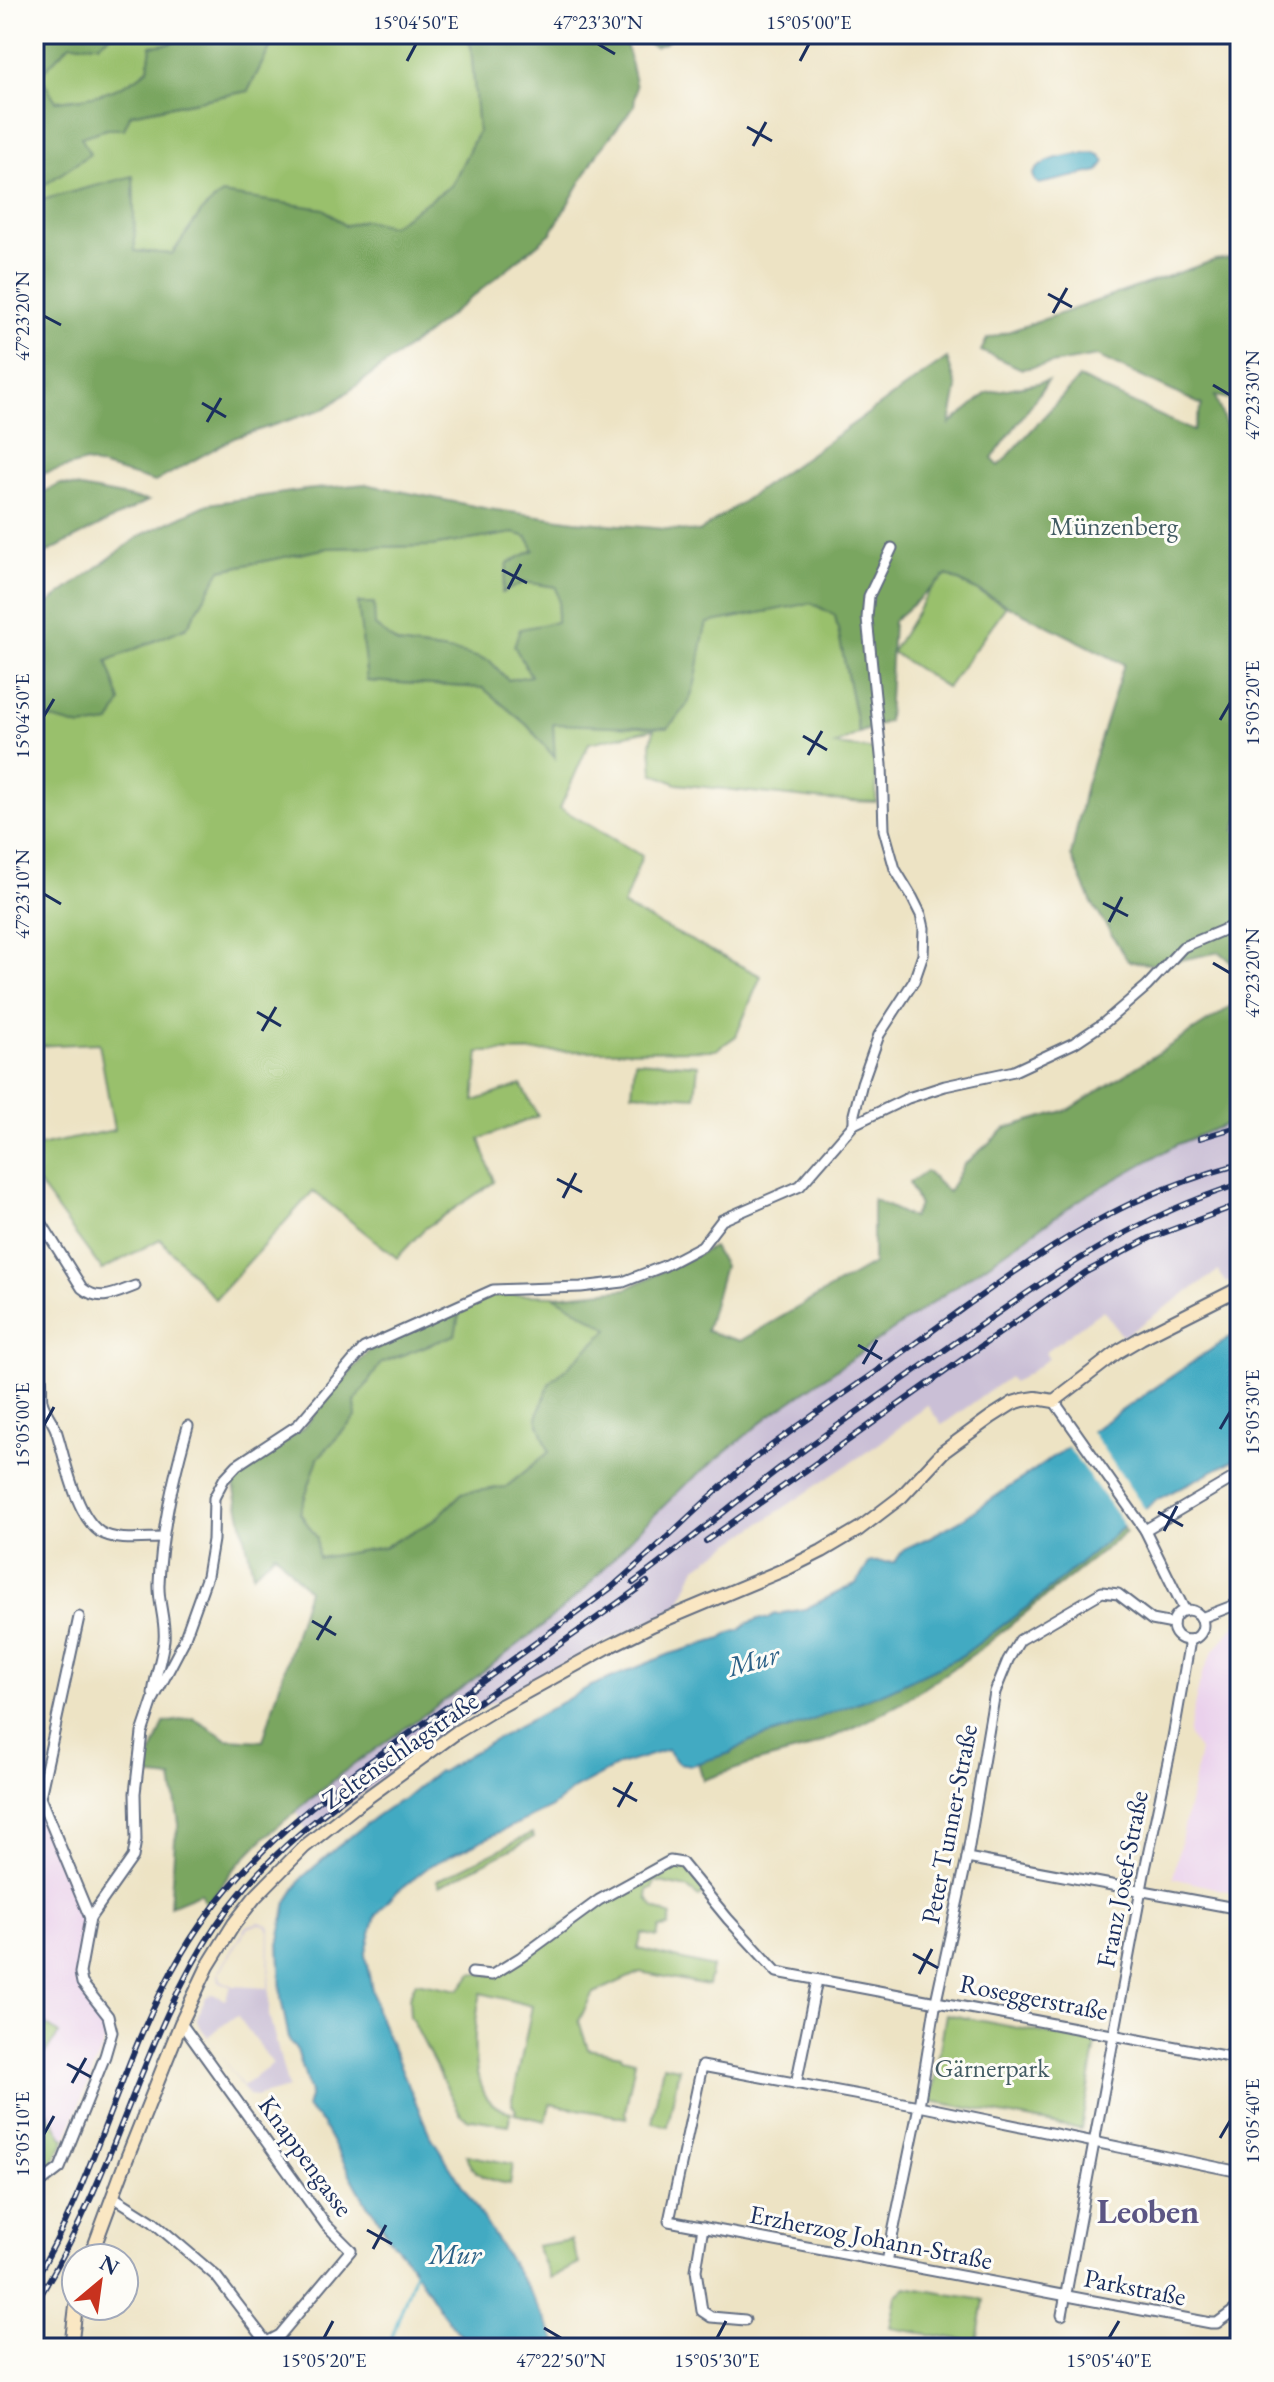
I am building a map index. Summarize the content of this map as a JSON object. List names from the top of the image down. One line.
{"streets":{"main road":["Zeltenschlagstraße"],"street":["Peter Tunner-Straße","Franz Josef-Straße","Roseggerstraße","Knappengasse","Erzherzog Johann-Straße","Parkstraße"]},"crossings":[["Zeltenschlagstraße","Knappengasse"],["Peter Tunner-Straße","Franz Josef-Straße"],["Peter Tunner-Straße","Roseggerstraße"],["Peter Tunner-Straße","Erzherzog Johann-Straße"],["Franz Josef-Straße","Roseggerstraße"],["Franz Josef-Straße","Erzherzog Johann-Straße"],["Franz Josef-Straße","Parkstraße"],["Erzherzog Johann-Straße","Parkstraße"]],"districts":["Leoben"],"water":["Mur"],"parks":["Münzenberg","Gärnerpark"],"north":"top right","coordinates":["15°04'50\"E","47°23'30\"N","15°05'00\"E","47°23'20\"N","15°05'20\"E","47°23'10\"N","15°05'30\"E","15°05'40\"E","15°05'10\"E","47°22'50\"N"]}
